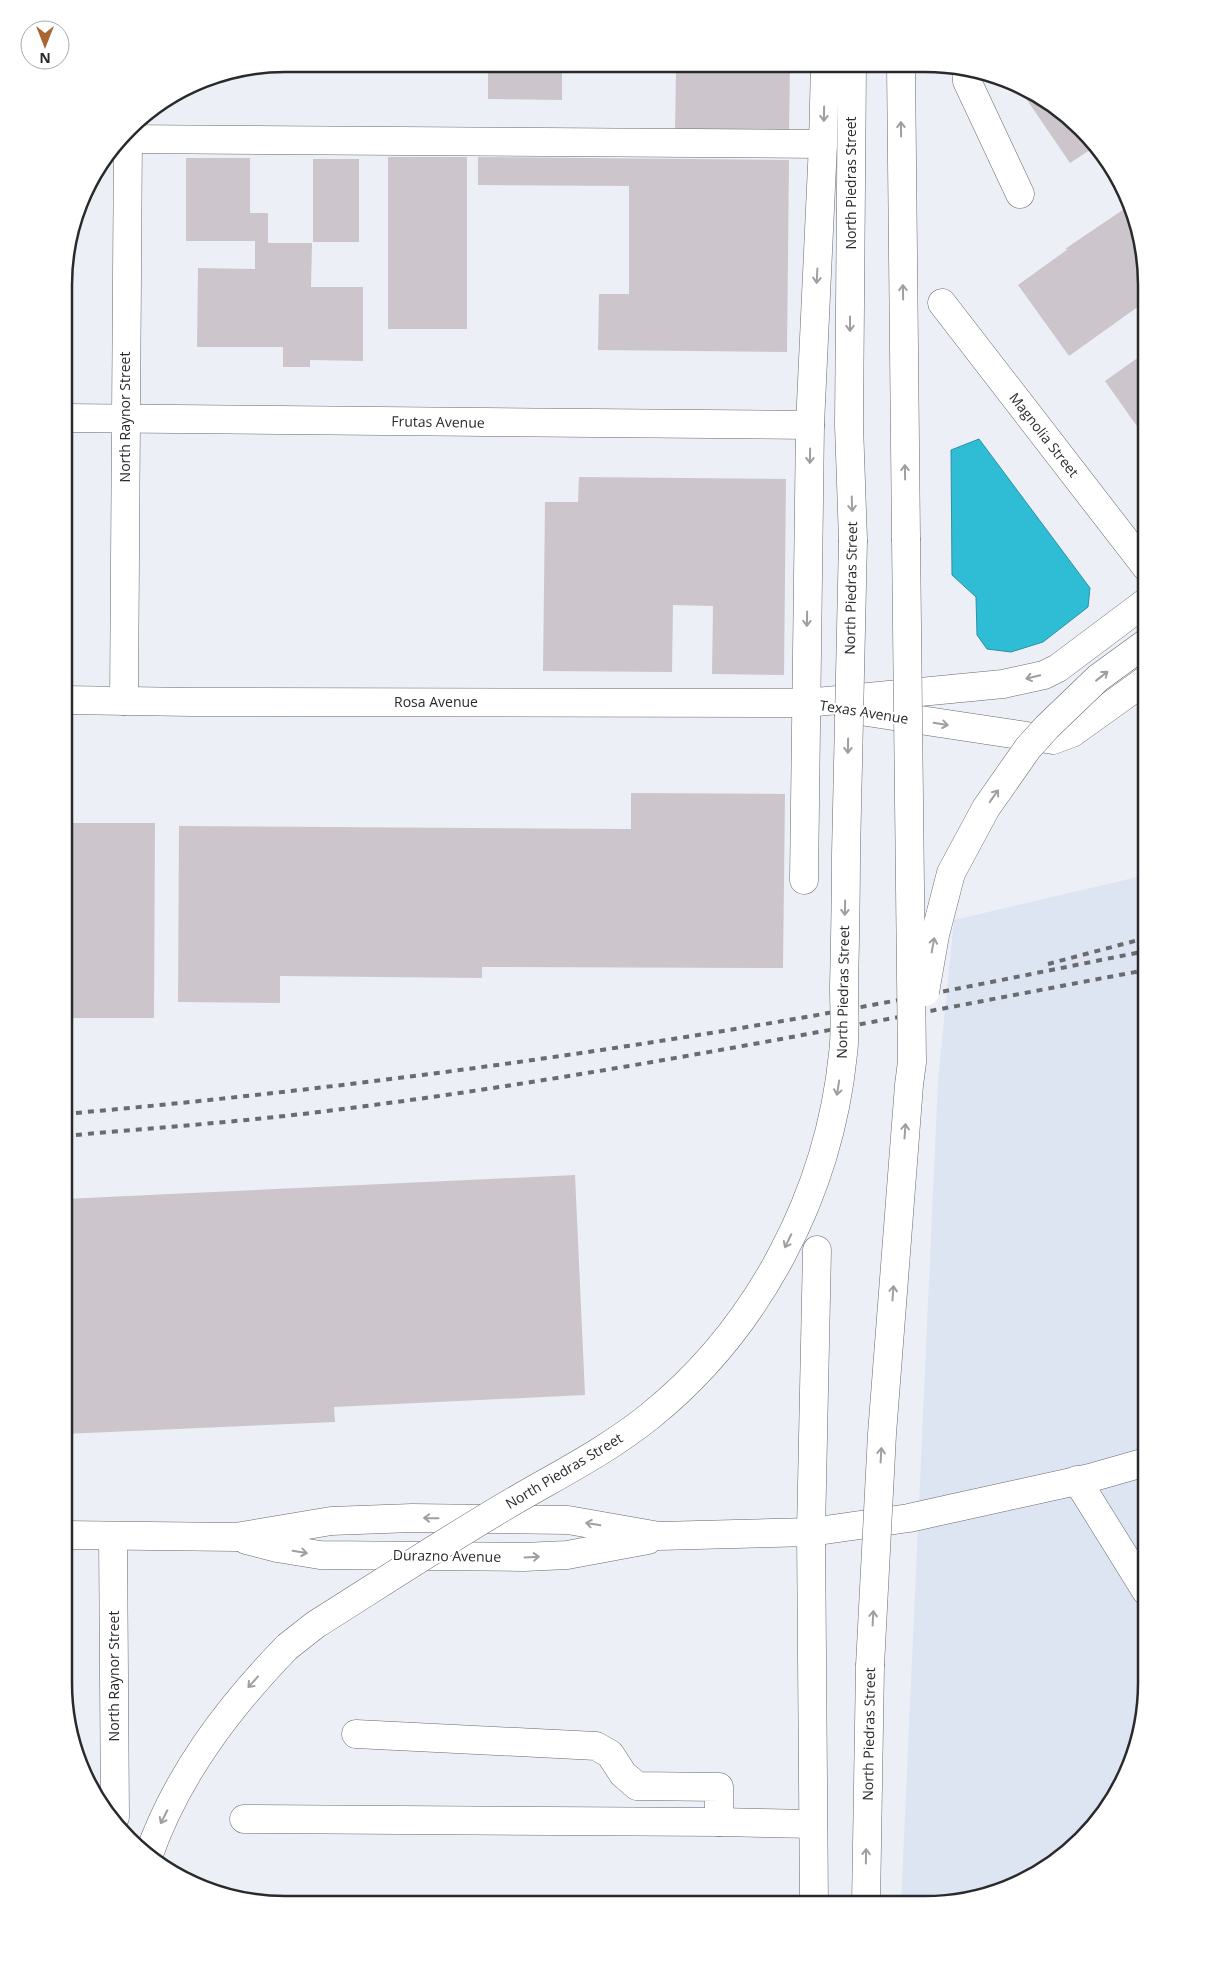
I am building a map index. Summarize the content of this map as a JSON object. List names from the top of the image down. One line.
{"streets":{"street":["North Piedras Street","North Raynor Street","Frutas Avenue","Magnolia Street","Rosa Avenue","Texas Avenue","Durazno Avenue"]},"crossings":[["North Piedras Street","Frutas Avenue"],["North Piedras Street","Rosa Avenue"],["North Piedras Street","Texas Avenue"],["North Raynor Street","Frutas Avenue"],["North Raynor Street","Rosa Avenue"],["North Raynor Street","Durazno Avenue"],["Rosa Avenue","Texas Avenue"]],"north":"bottom"}
